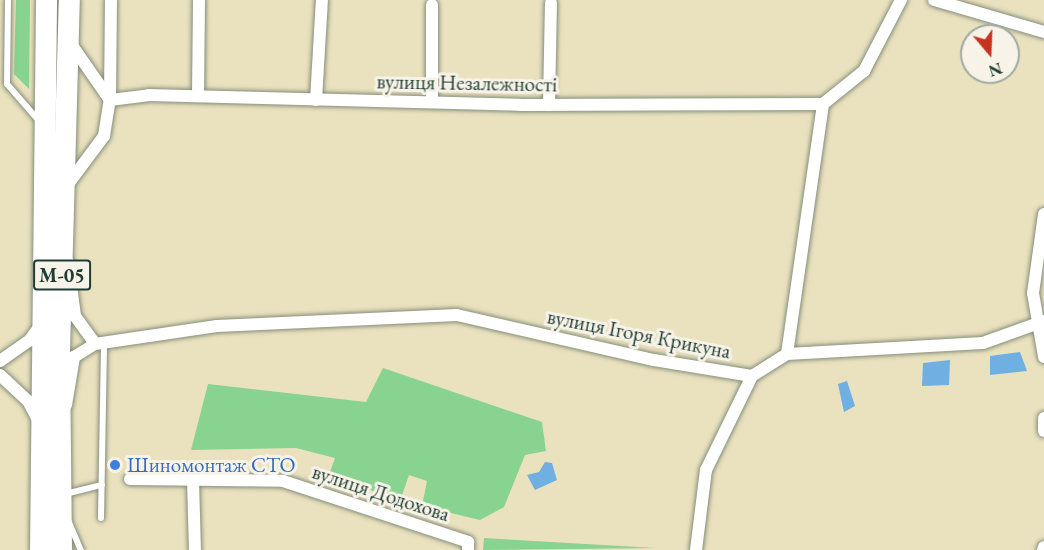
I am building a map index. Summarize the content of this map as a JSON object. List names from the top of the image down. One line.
{"streets":{"highway":["М-05"],"street":["вулиця Незалежності","вулиця Ігоря Крикуна","вулиця Додохова"]},"places":["Шиномонтаж СТО"],"north":"bottom"}
